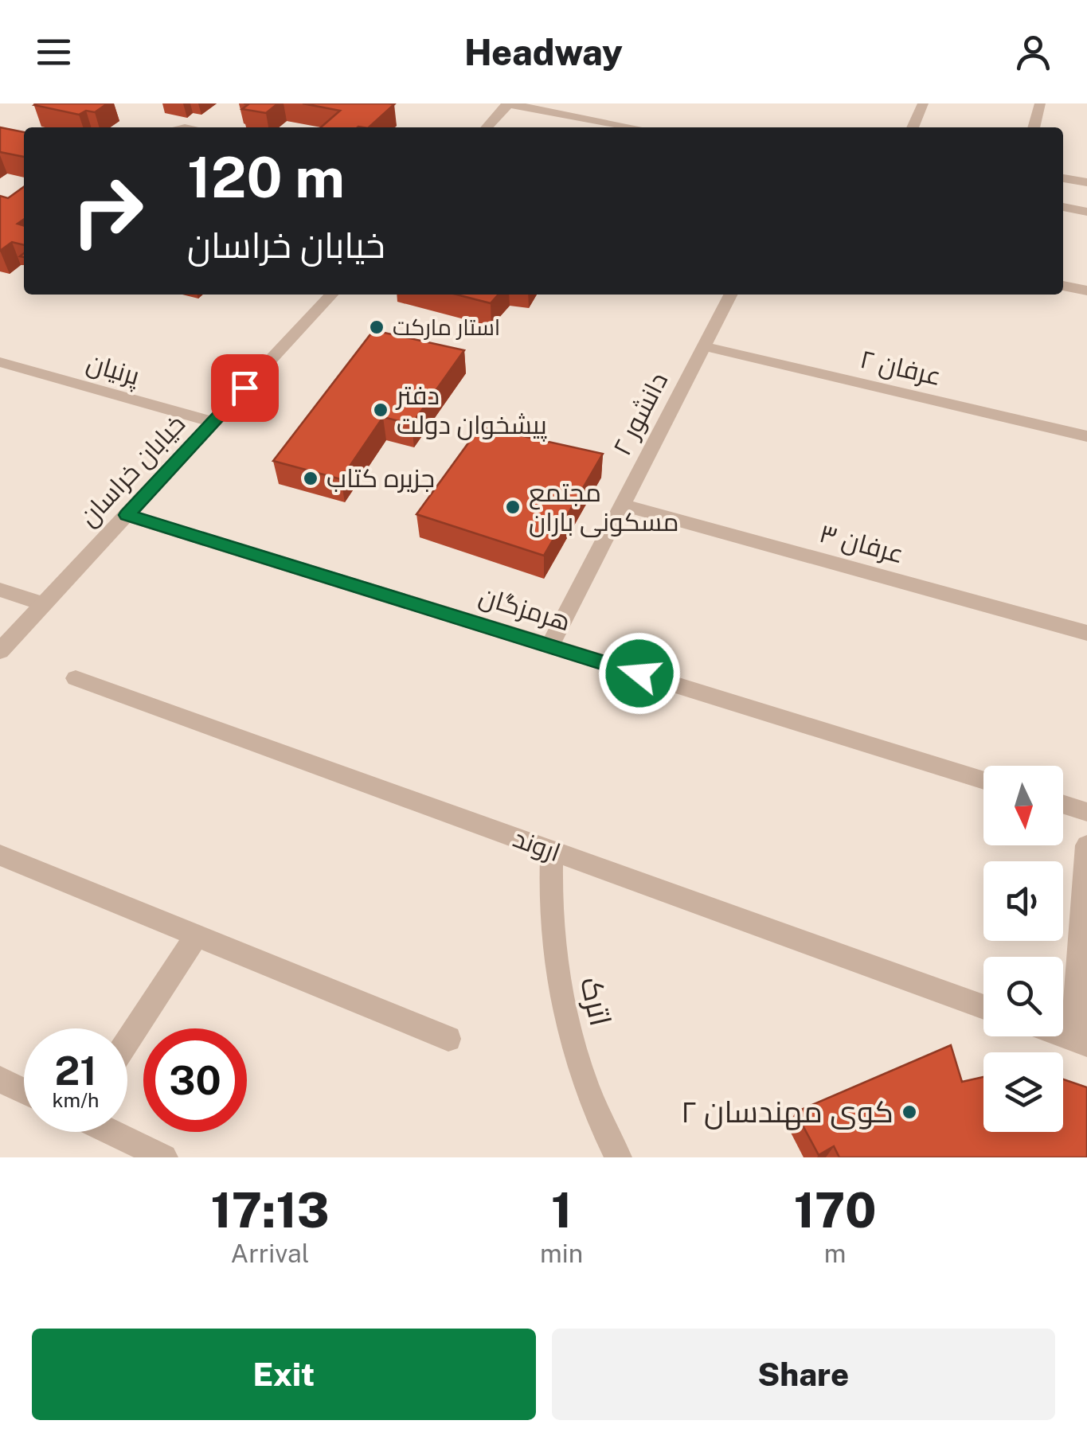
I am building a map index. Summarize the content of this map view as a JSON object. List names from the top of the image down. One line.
{"streets":{"street":["عرفان ۲","پرنیان","دانشور ۲","خیابان خراسان","عرفان ۳","هرمزگان","اروند","اترک"]},"crossings":[["عرفان ۲","دانشور ۲"],["پرنیان","خیابان خراسان"],["دانشور ۲","عرفان ۳"],["دانشور ۲","هرمزگان"],["خیابان خراسان","هرمزگان"],["اروند","اترک"]],"places":["استار مارکت","دفتر پیشخوان دولت","جزیره کتاب","مجتمع مسکونی باران","کوی مهندسان ۲"],"north":"bottom","page":{"header":"Headway","turn":["120 m","خیابان خراسان"],"speed":"21 km/h","limit":"30","eta":["17:13","Arrival","1","min","170","m"],"buttons":["Exit","Share"]}}
